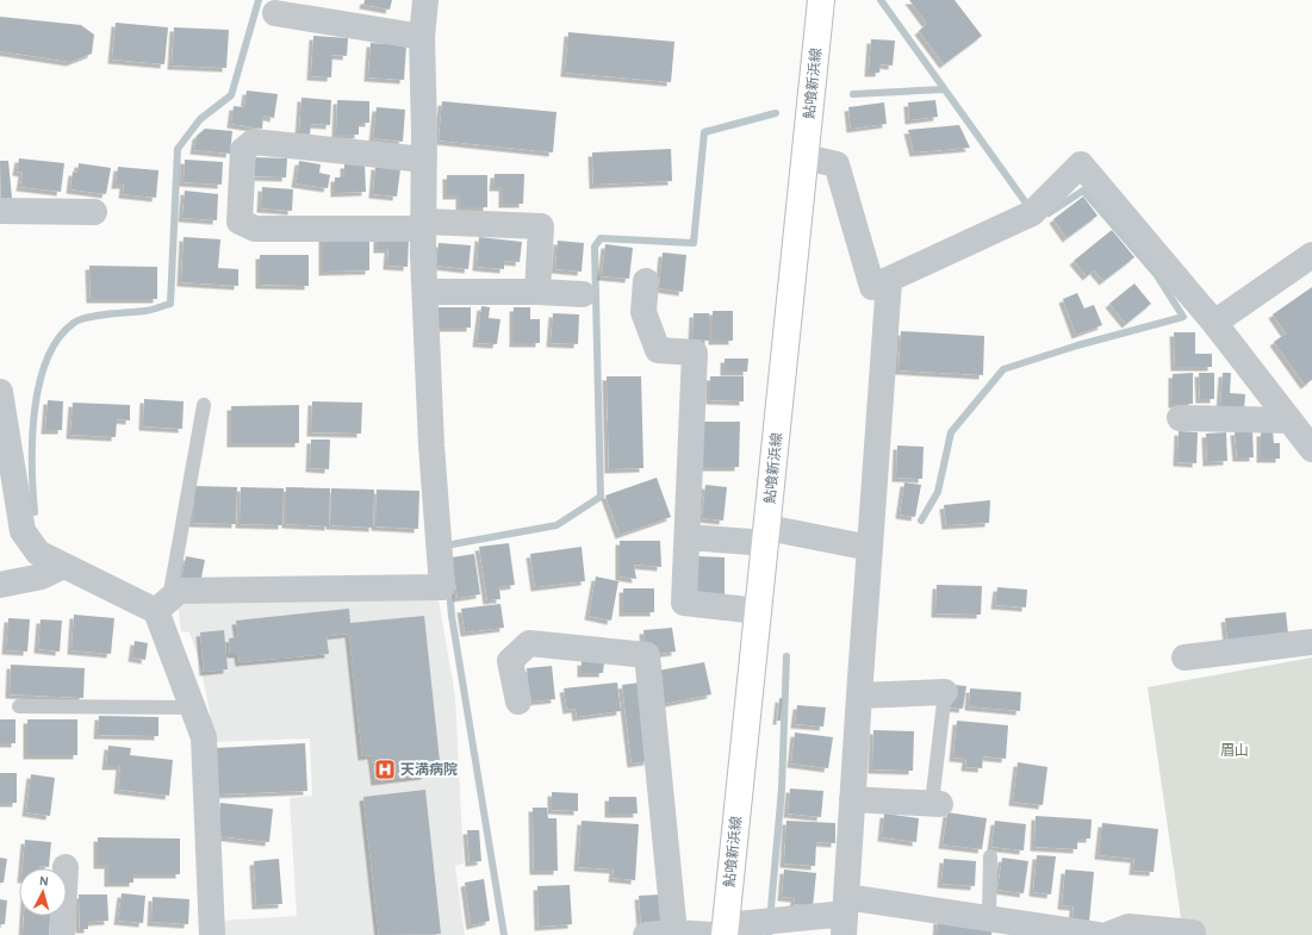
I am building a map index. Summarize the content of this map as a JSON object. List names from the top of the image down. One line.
{"streets":{"main road":["鮎喰新浜線"]},"parks":["眉山"],"places":{"hospital":["天満病院"]},"north":"top"}
